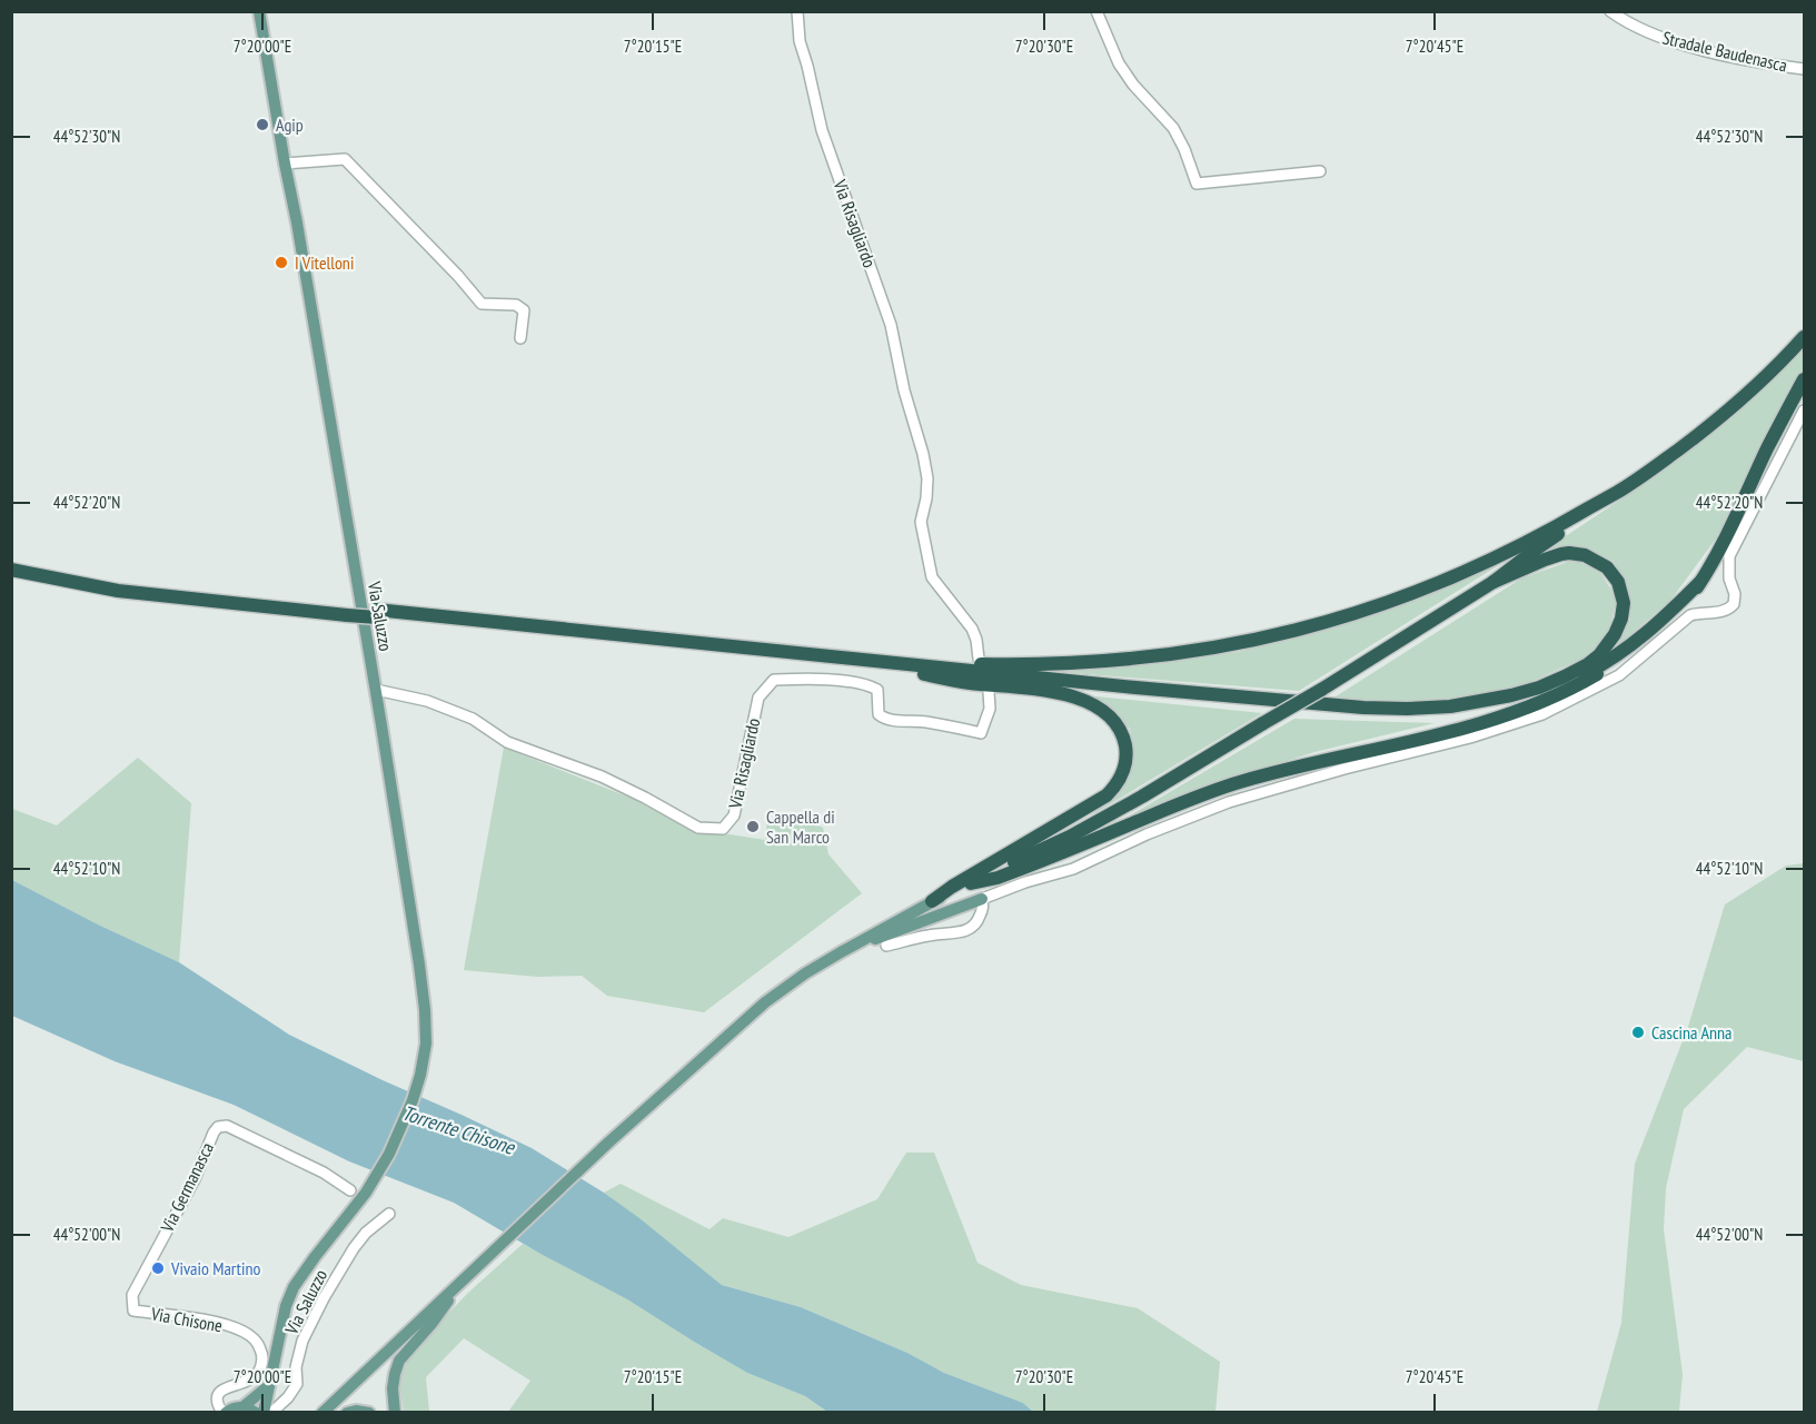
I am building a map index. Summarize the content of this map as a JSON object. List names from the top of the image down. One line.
{"streets":{"main road":["Via Saluzzo"],"street":["Stradale Baudenasca","Via Risagliardo","Via Germanasca","Via Chisone"]},"crossings":[["Via Risagliardo","Via Saluzzo"],["Via Germanasca","Via Chisone"]],"water":["Torrente Chisone"],"places":["Agip","I Vitelloni","Cappella di San Marco","Cascina Anna","Vivaio Martino"],"coordinates":["7°20'00\"E","7°20'15\"E","7°20'30\"E","7°20'45\"E","44°52'30\"N","44°52'20\"N","44°52'10\"N","44°52'00\"N"]}
